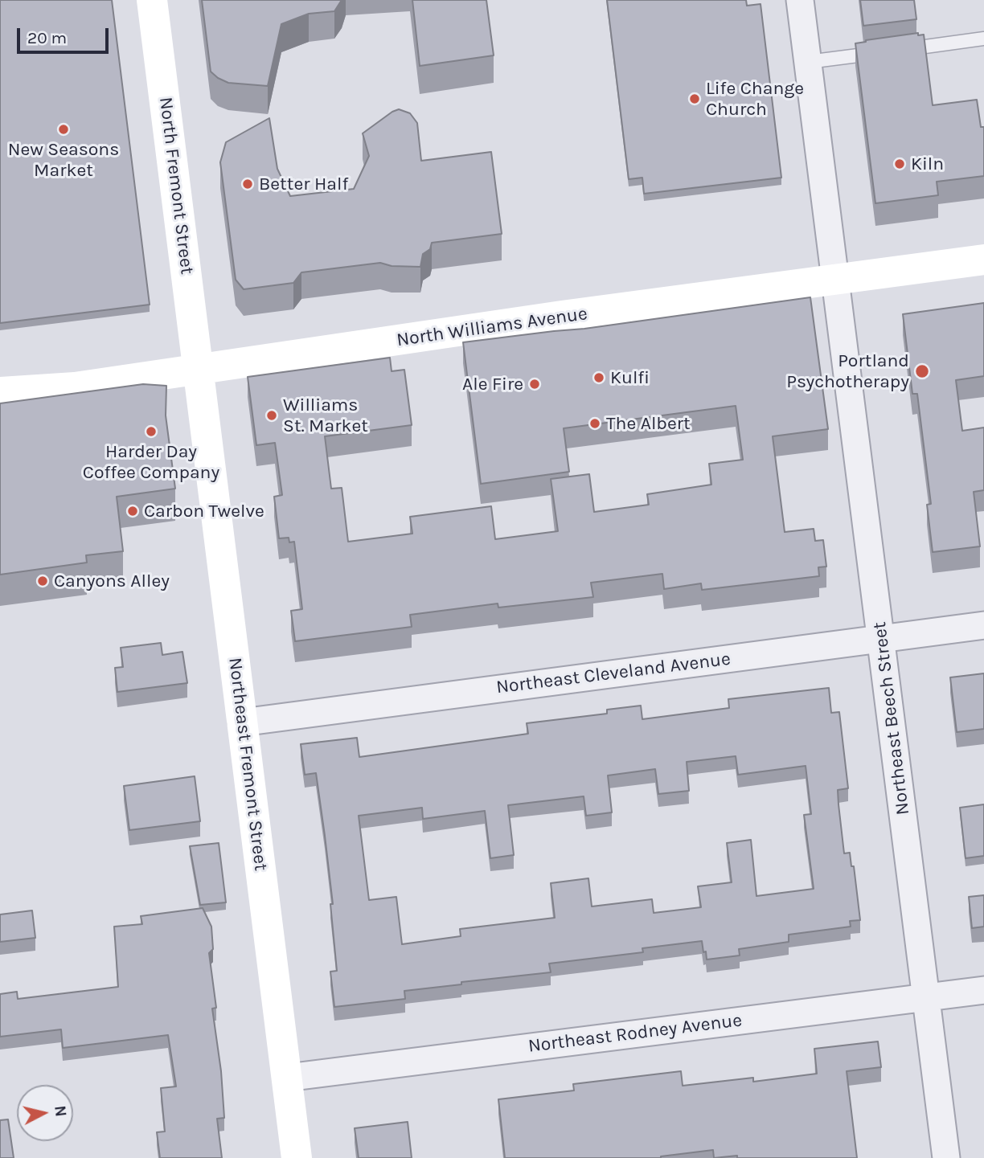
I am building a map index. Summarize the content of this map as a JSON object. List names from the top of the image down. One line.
{"streets":{"main road":["North Fremont Street","North Williams Avenue","Northeast Fremont Street"],"street":["Northeast Cleveland Avenue","Northeast Beech Street","Northeast Rodney Avenue"]},"crossings":[["North Fremont Street","North Williams Avenue"],["North Fremont Street","Northeast Fremont Street"],["North Williams Avenue","Northeast Beech Street"],["North Williams Avenue","Northeast Fremont Street"],["Northeast Cleveland Avenue","Northeast Beech Street"],["Northeast Cleveland Avenue","Northeast Fremont Street"],["Northeast Beech Street","Northeast Rodney Avenue"],["Northeast Fremont Street","Northeast Rodney Avenue"]],"places":["Life Change Church","New Seasons Market","Kiln","Better Half","Portland Psychotherapy","Kulfi","Ale Fire","Williams St. Market","The Albert","Harder Day Coffee Company","Carbon Twelve","Canyons Alley"],"scale_bar":"20 m","north":"right"}
